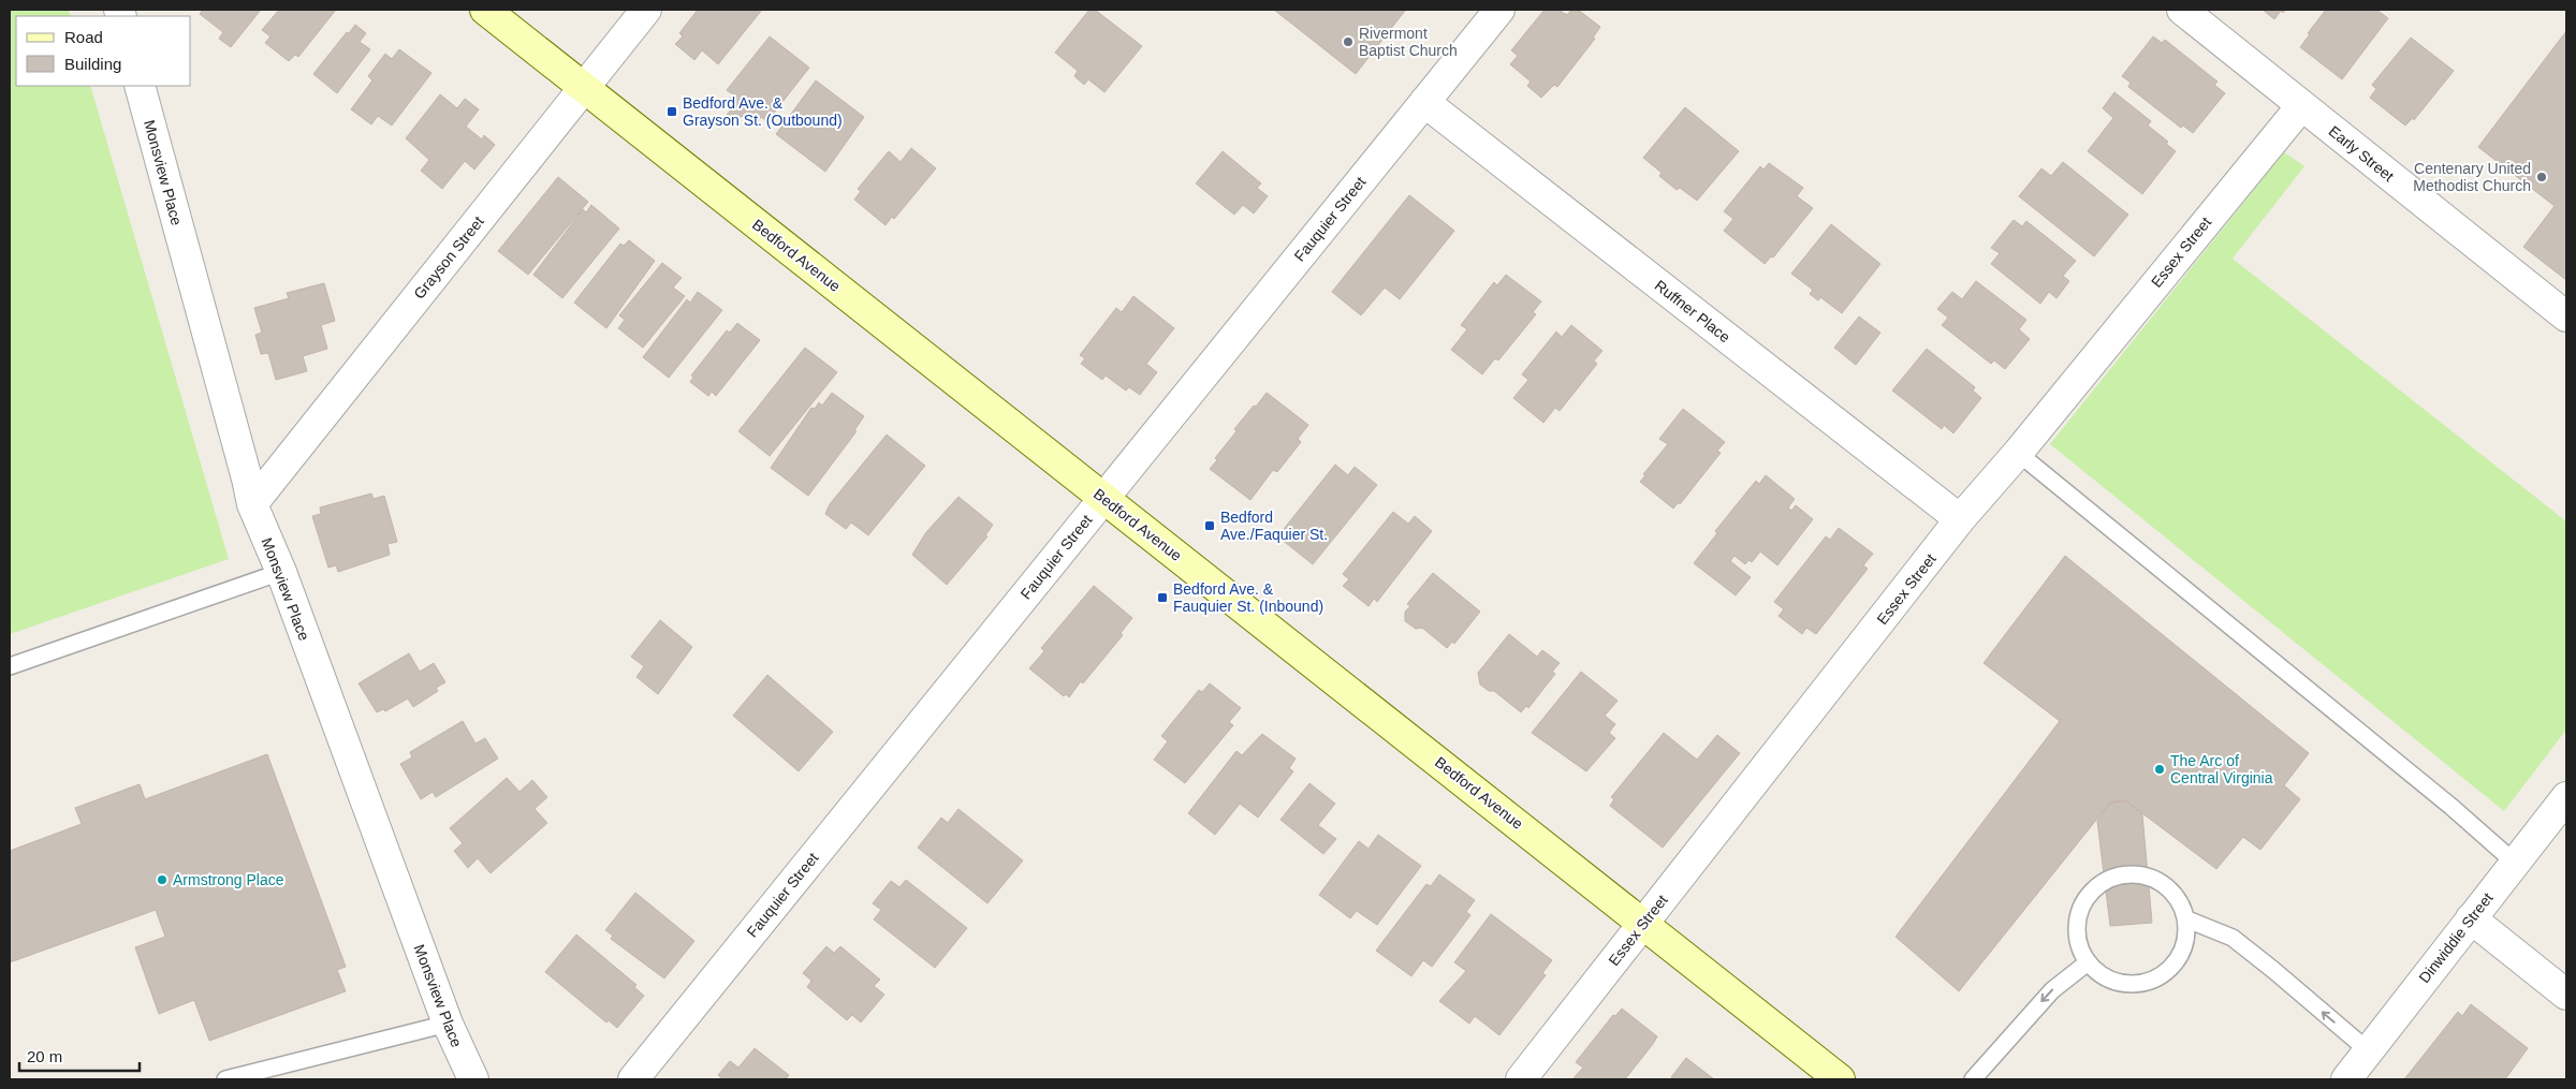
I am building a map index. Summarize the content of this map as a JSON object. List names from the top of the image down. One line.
{"streets":{"street":["Early Street","Monsview Place","Fauquier Street","Essex Street","Bedford Avenue","Grayson Street","Ruffner Place","Dinwiddie Street"]},"crossings":[["Early Street","Essex Street"],["Monsview Place","Grayson Street"],["Fauquier Street","Bedford Avenue"],["Fauquier Street","Ruffner Place"],["Essex Street","Bedford Avenue"],["Essex Street","Ruffner Place"],["Bedford Avenue","Grayson Street"]],"places":{"other":["Rivermont Baptist Church","Centenary United Methodist Church","The Arc of Central Virginia","Armstrong Place"],"transit":["Bedford Ave. & Grayson St. (Outbound)","Bedford Ave./Faquier St.","Bedford Ave. & Fauquier St. (Inbound)"]},"legend":["Road","Building"],"scale_bar":"20 m"}
